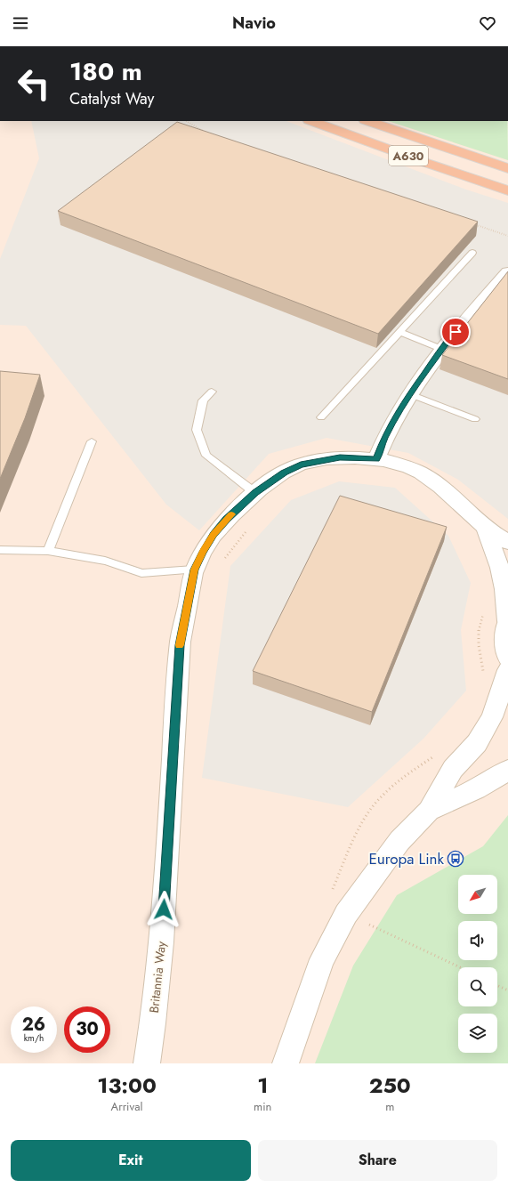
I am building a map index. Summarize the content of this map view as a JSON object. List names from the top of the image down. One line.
{"streets":{"highway":["A630"],"street":["Britannia Way"]},"places":{"bus stop":["Europa Link"]},"north":"bottom left","page":{"header":"Navio","turn":["180 m","Catalyst Way"],"speed":"26 km/h","limit":"30","eta":["13:00","Arrival","1","min","250","m"],"buttons":["Exit","Share"]}}
